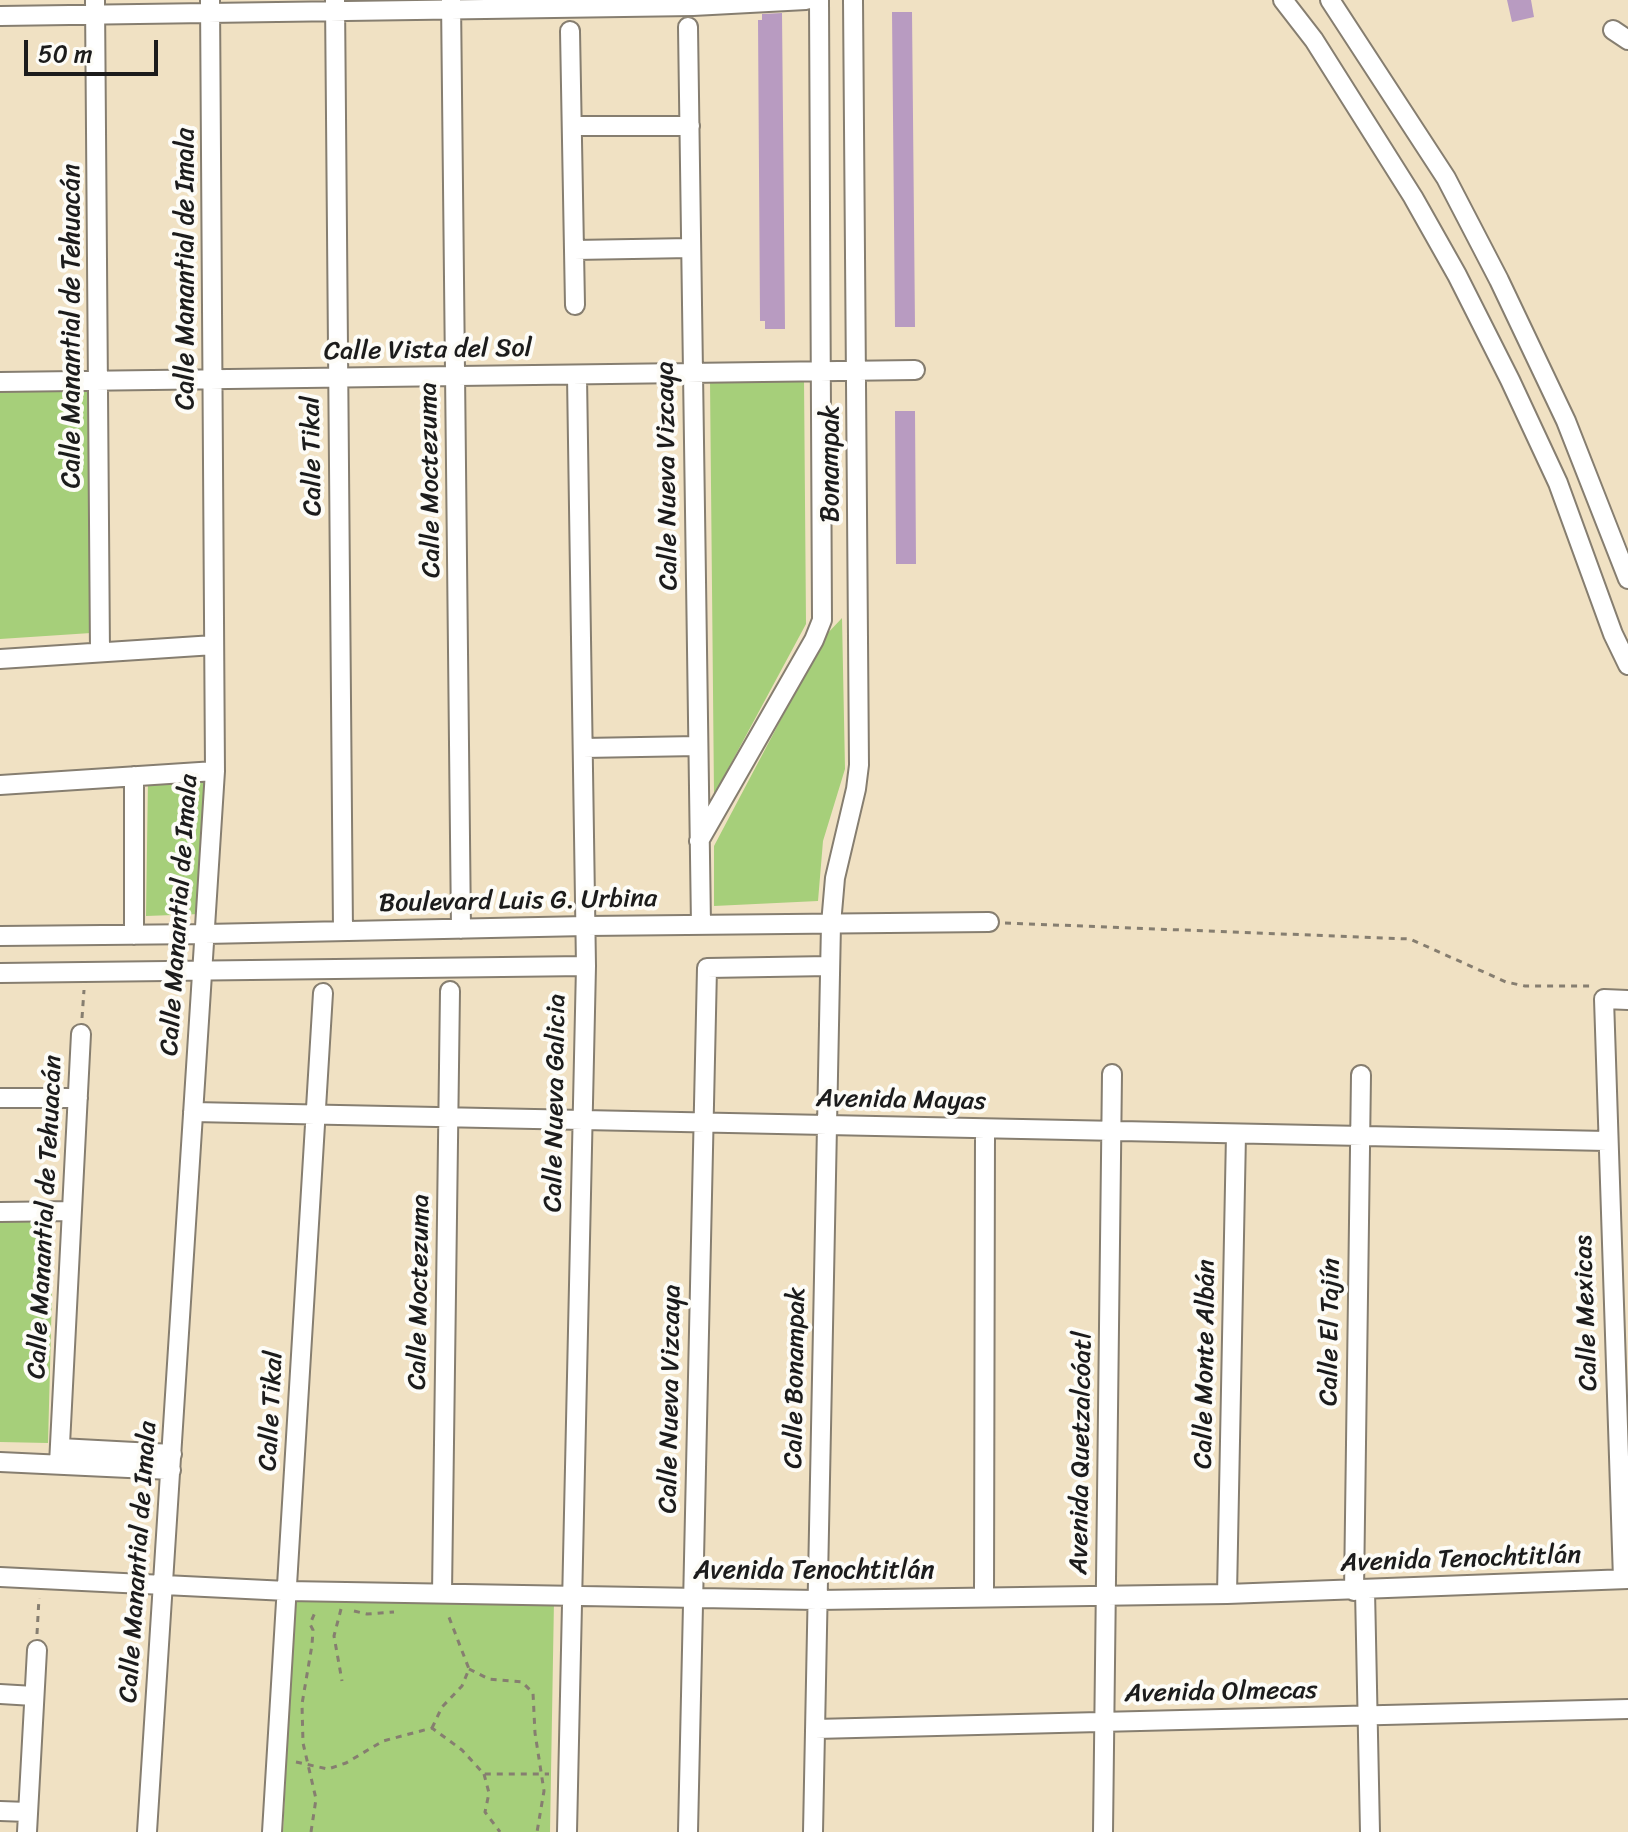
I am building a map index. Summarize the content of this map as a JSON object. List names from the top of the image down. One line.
{"streets":{"street":["Calle Manantial de Imala","Calle Manantial de Tehuacán","Calle Vista del Sol","Calle Tikal","Bonampak","Calle Nueva Vizcaya","Calle Moctezuma","Boulevard Luis G. Urbina","Avenida Mayas","Calle Nueva Galicia","Calle Mexicas","Calle El Tajín","Calle Monte Albán","Calle Bonampak","Avenida Quetzalcóatl","Avenida Tenochtitlán","Avenida Olmecas"]},"crossings":[["Calle Manantial de Imala","Calle Vista del Sol"],["Calle Manantial de Imala","Boulevard Luis G. Urbina"],["Calle Manantial de Imala","Avenida Mayas"],["Calle Manantial de Imala","Avenida Tenochtitlán"],["Calle Manantial de Tehuacán","Calle Vista del Sol"],["Calle Vista del Sol","Calle Tikal"],["Calle Vista del Sol","Bonampak"],["Calle Vista del Sol","Calle Nueva Vizcaya"],["Calle Vista del Sol","Calle Moctezuma"],["Calle Vista del Sol","Calle Nueva Galicia"],["Calle Tikal","Boulevard Luis G. Urbina"],["Calle Tikal","Avenida Mayas"],["Calle Tikal","Avenida Tenochtitlán"],["Bonampak","Calle Nueva Vizcaya"],["Bonampak","Boulevard Luis G. Urbina"],["Bonampak","Calle Bonampak"],["Calle Nueva Vizcaya","Boulevard Luis G. Urbina"],["Calle Nueva Vizcaya","Avenida Mayas"],["Calle Nueva Vizcaya","Calle Bonampak"],["Calle Nueva Vizcaya","Avenida Tenochtitlán"],["Calle Moctezuma","Boulevard Luis G. Urbina"],["Calle Moctezuma","Avenida Mayas"],["Calle Moctezuma","Avenida Tenochtitlán"],["Boulevard Luis G. Urbina","Calle Nueva Galicia"],["Boulevard Luis G. Urbina","Calle Bonampak"],["Avenida Mayas","Calle Nueva Galicia"],["Avenida Mayas","Calle Mexicas"],["Avenida Mayas","Calle El Tajín"],["Avenida Mayas","Calle Monte Albán"],["Avenida Mayas","Calle Bonampak"],["Avenida Mayas","Avenida Quetzalcóatl"],["Calle Nueva Galicia","Avenida Tenochtitlán"],["Calle Mexicas","Avenida Tenochtitlán"],["Calle El Tajín","Avenida Tenochtitlán"],["Calle El Tajín","Avenida Olmecas"],["Calle Monte Albán","Avenida Tenochtitlán"],["Calle Bonampak","Avenida Tenochtitlán"],["Calle Bonampak","Avenida Olmecas"],["Avenida Quetzalcóatl","Avenida Tenochtitlán"],["Avenida Quetzalcóatl","Avenida Olmecas"]],"scale_bar":"50 m"}
